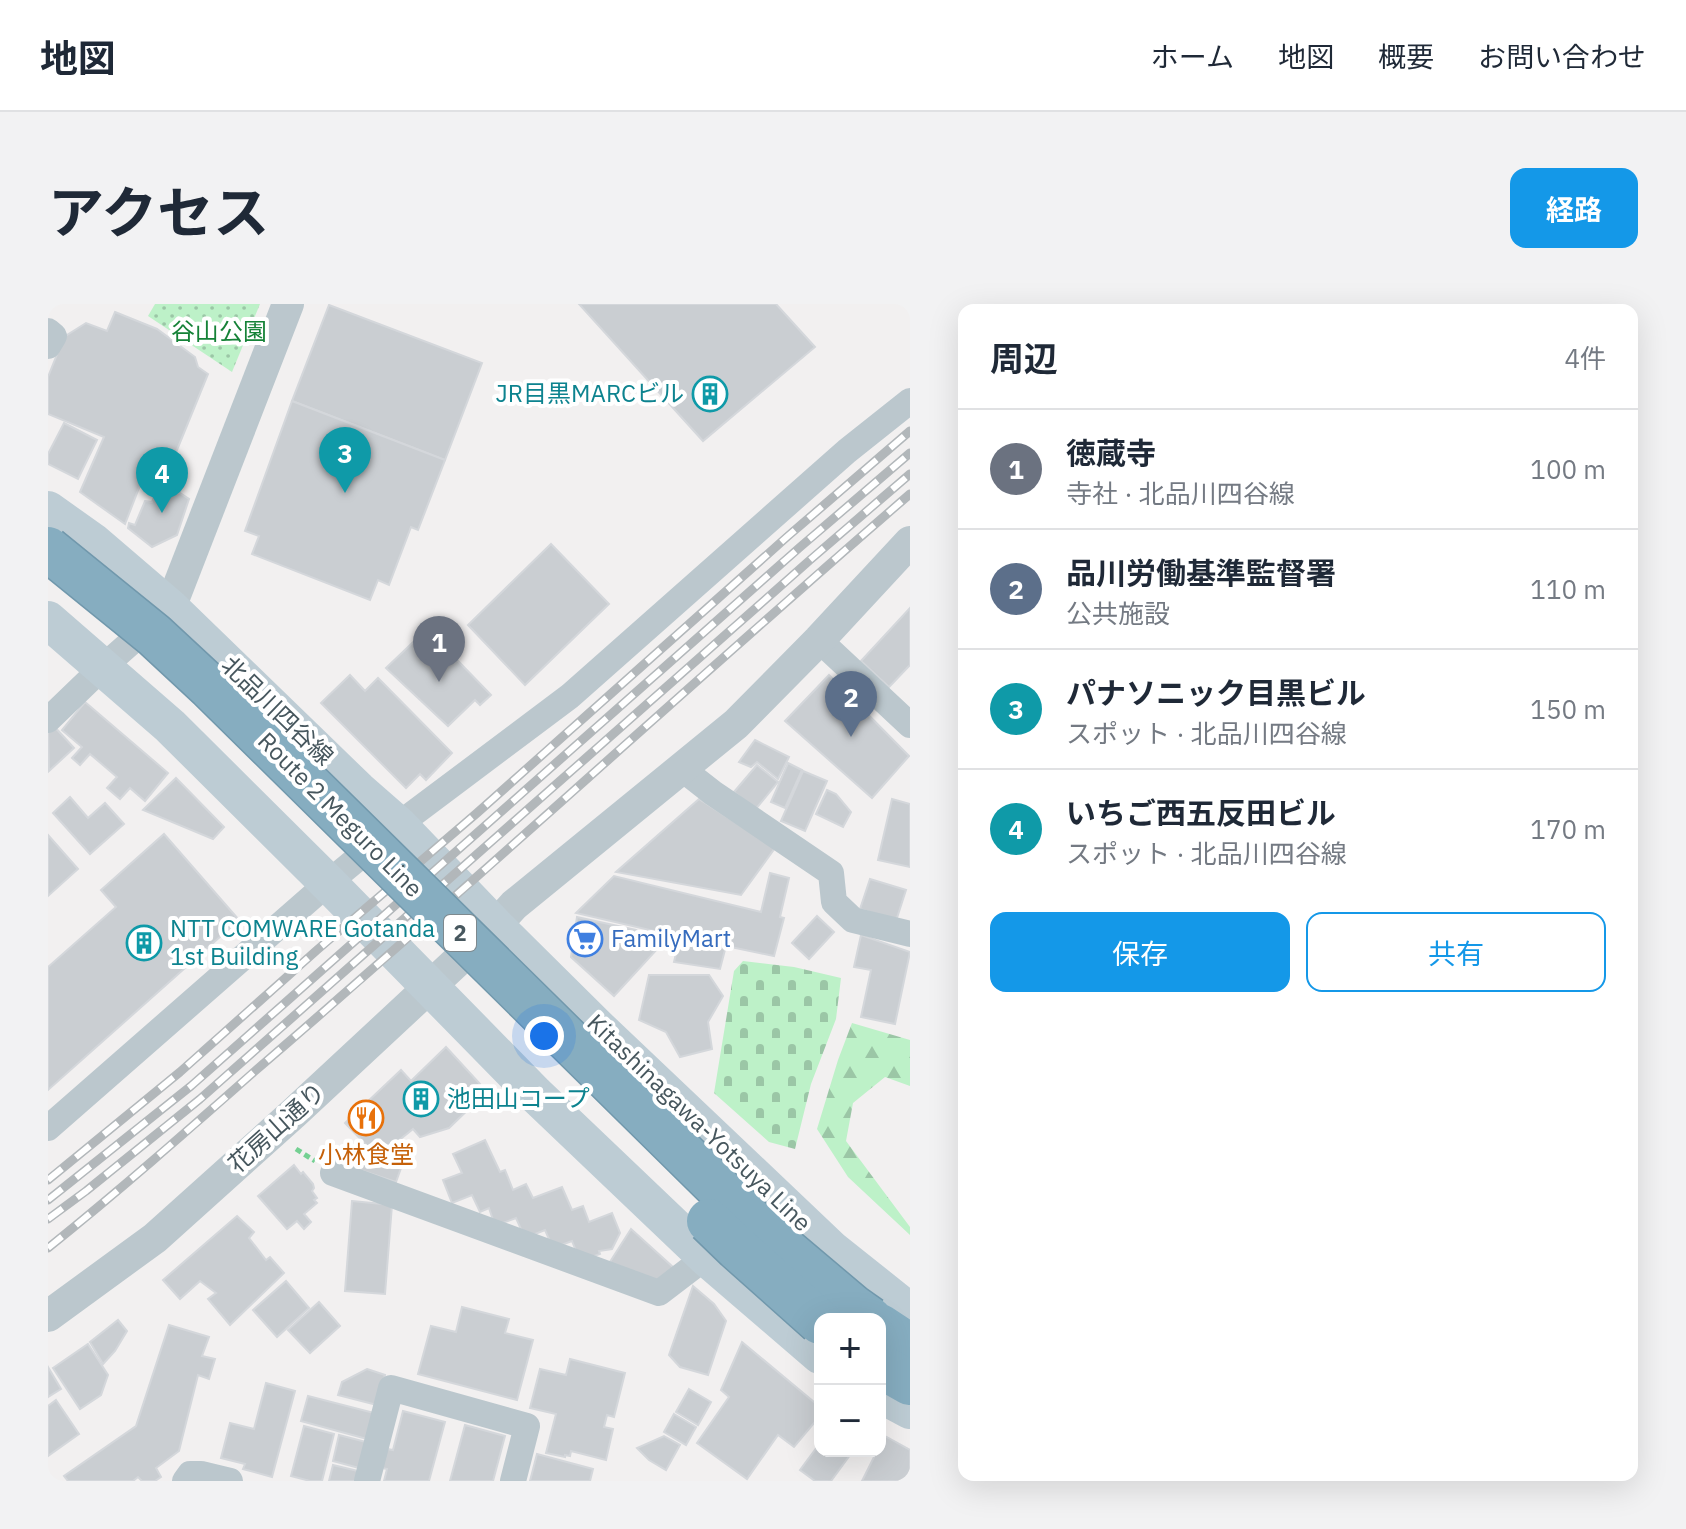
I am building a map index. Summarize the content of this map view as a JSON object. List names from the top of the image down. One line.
{"streets":{"highway":["Route 2 Meguro Line","2"],"main road":["北品川四谷線","Kitashinagawa-Yotsuya Line"],"street":["花房山通り"]},"crossings":[["北品川四谷線","Kitashinagawa-Yotsuya Line"],["北品川四谷線","花房山通り"],["Kitashinagawa-Yotsuya Line","花房山通り"]],"parks":["谷山公園"],"places":{"building":["JR目黒MARCビル","NTT COMWARE Gotanda 1st Building","池田山コープ"],"supermarket":["FamilyMart"],"restaurant":["小林食堂"]},"page":{"header":"地図","nav":["ホーム","地図","概要","お問い合わせ"],"title":"アクセス","buttons":["経路",["保存","共有"]],"heading":["周辺","4件"],"list":[{"mark":"1","name":"徳蔵寺","note":"寺社 · 北品川四谷線","value":"100 m"},{"mark":"2","name":"品川労働基準監督署","note":"公共施設","value":"110 m"},{"mark":"3","name":"パナソニック目黒ビル","note":"スポット · 北品川四谷線","value":"150 m"},{"mark":"4","name":"いちご西五反田ビル","note":"スポット · 北品川四谷線","value":"170 m"}],"pins":["3","4","1","2"],"map_buttons":["+","−"]}}
